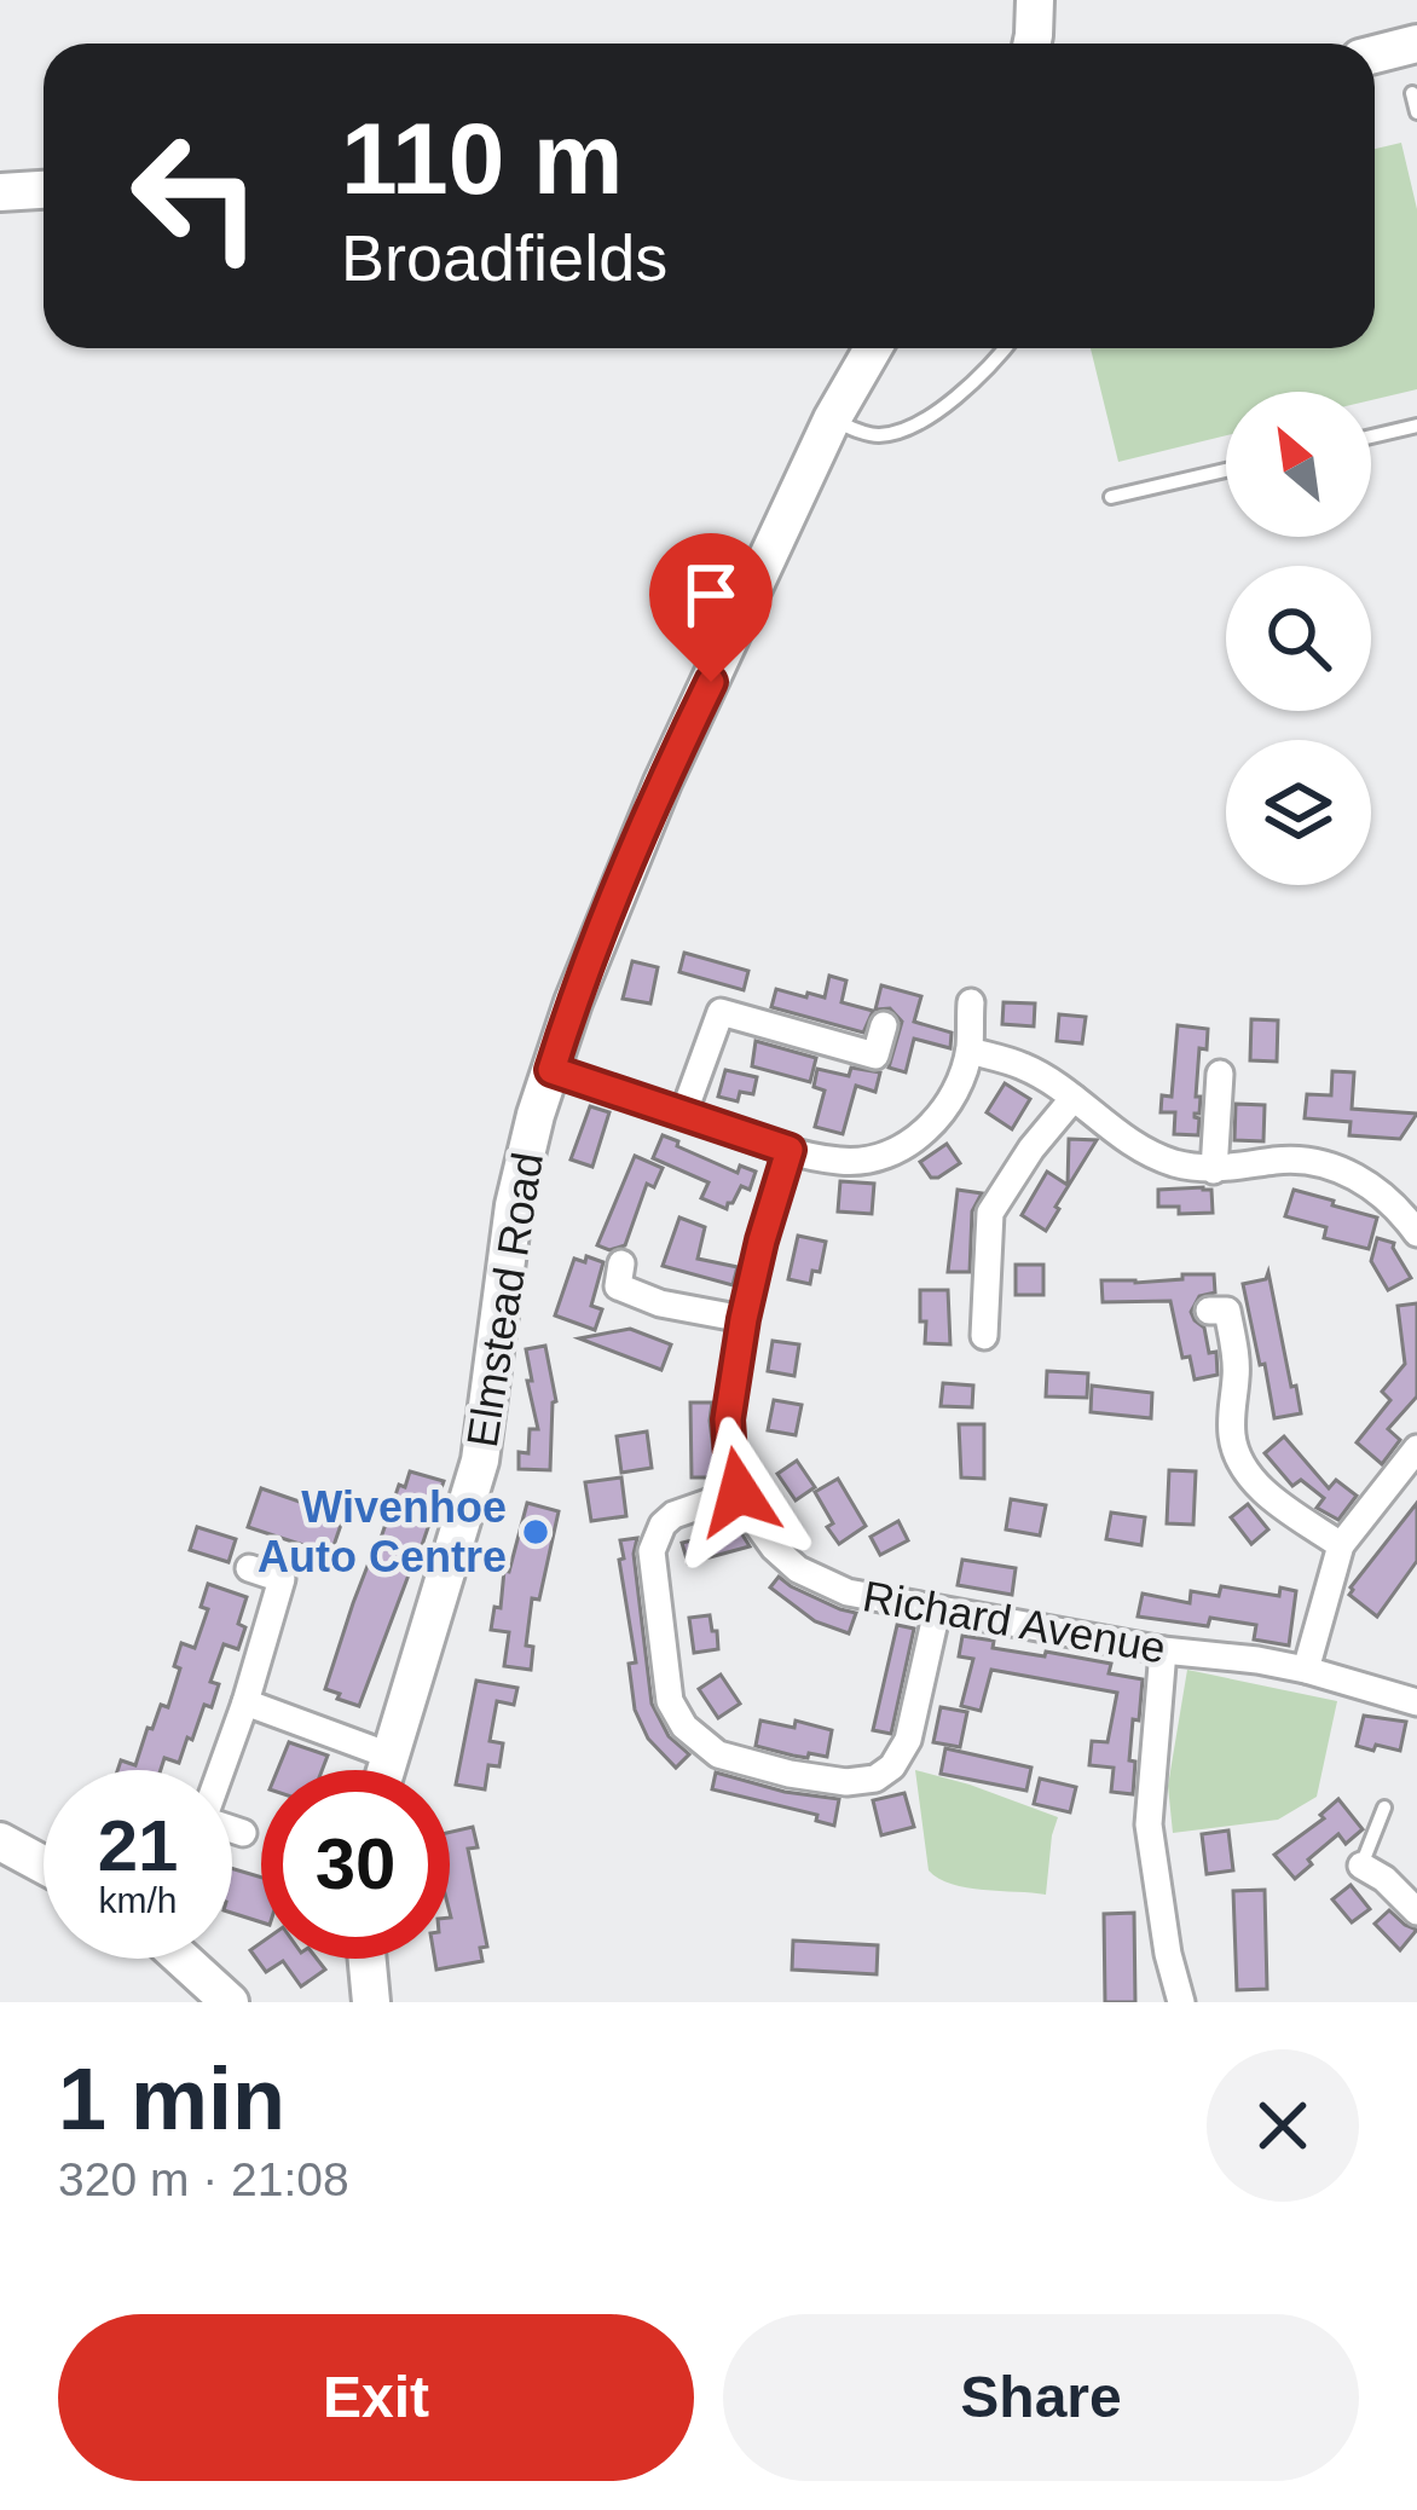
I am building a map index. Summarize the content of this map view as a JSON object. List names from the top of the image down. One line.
{"streets":{"street":["Elmstead Road","Richard Avenue"]},"places":["Wivenhoe Auto Centre"],"north":"top left","page":{"turn":["110 m","Broadfields"],"speed":"21 km/h","limit":"30","heading":["1 min","320 m · 21:08"],"buttons":["Exit","Share"]}}
